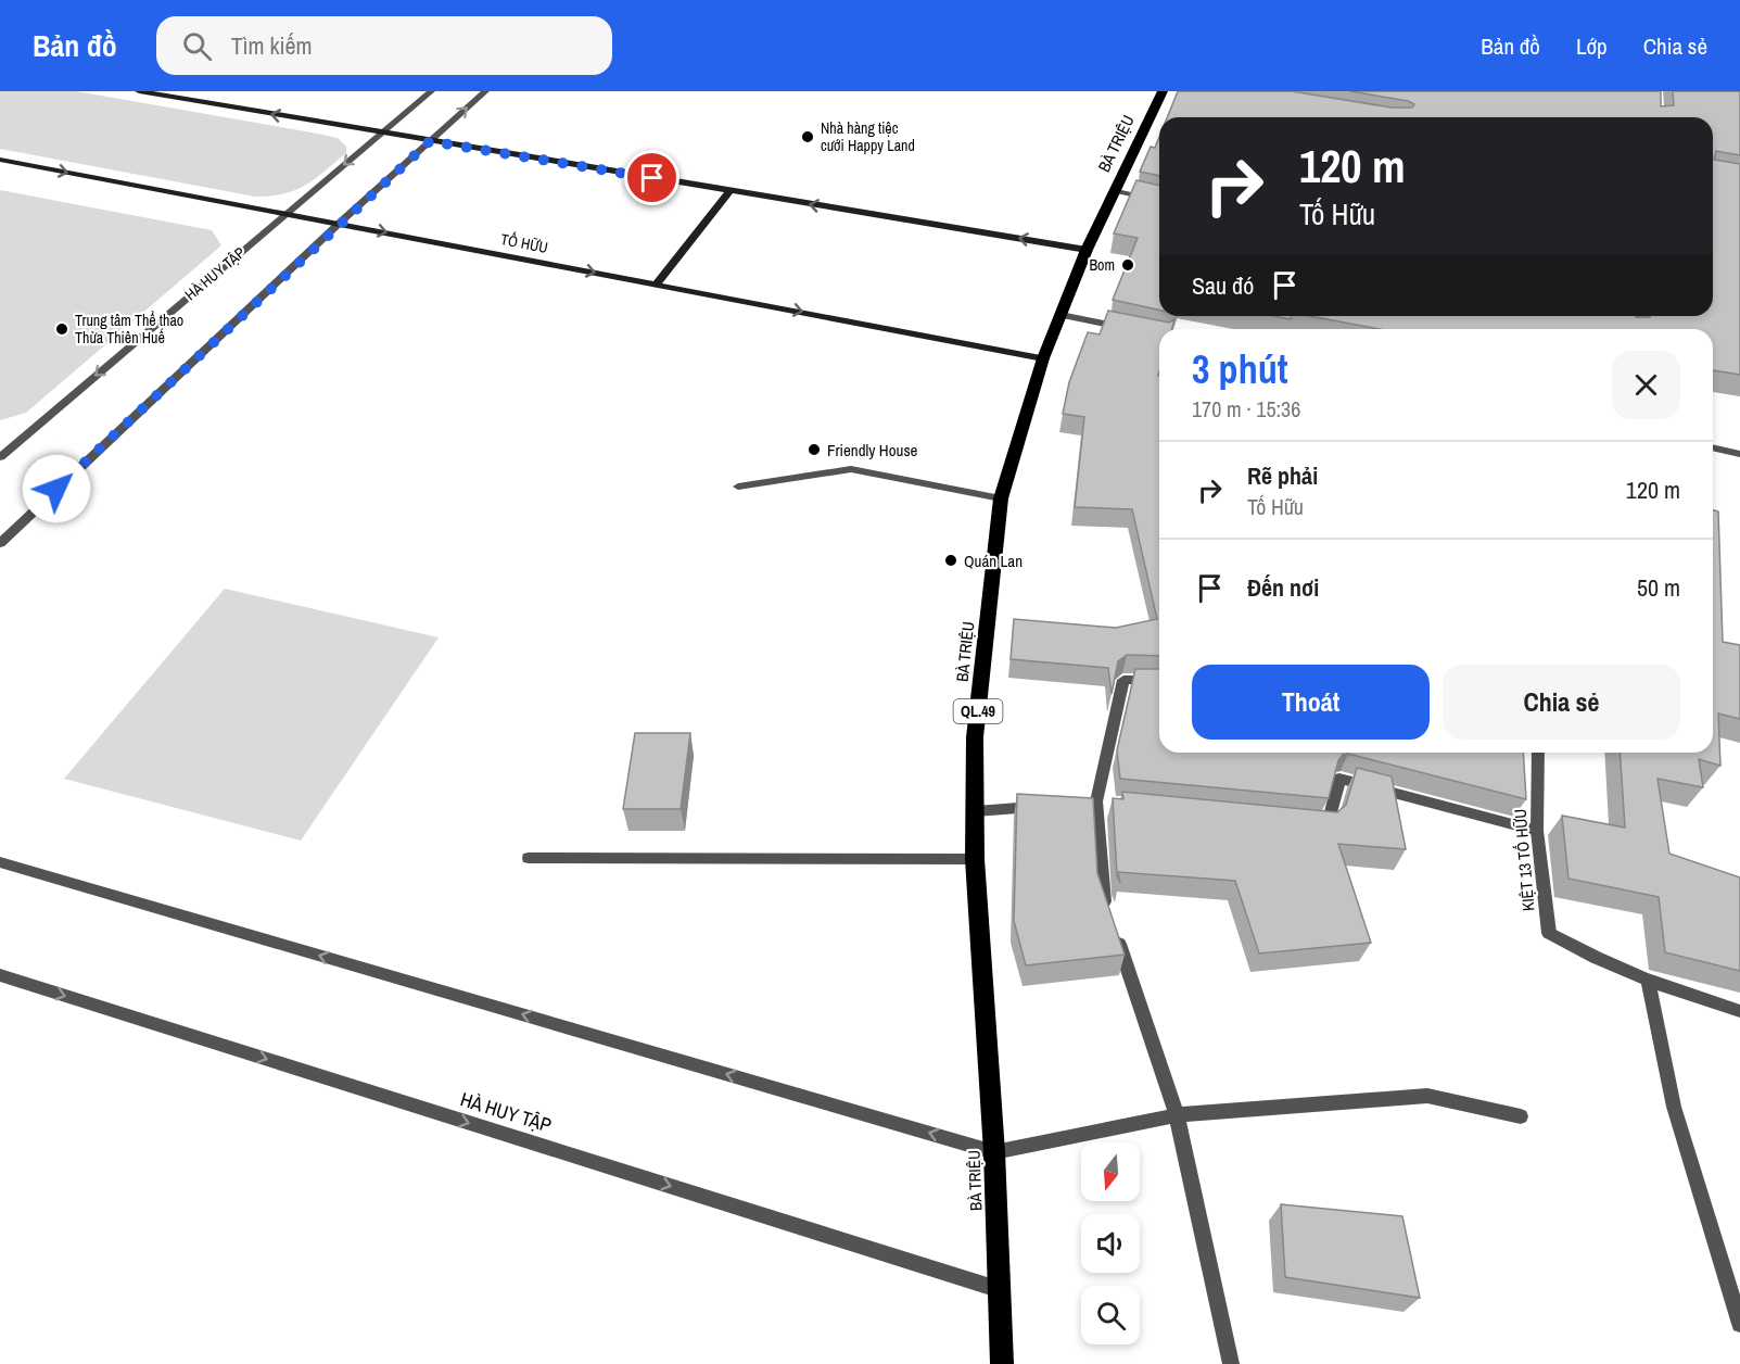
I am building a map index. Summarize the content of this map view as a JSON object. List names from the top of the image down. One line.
{"streets":{"highway":["BÀ TRIỆU","QL.49"],"main road":["TỐ HỮU"],"street":["HÀ HUY TẬP","KIỆT 13 TỐ HỮU"]},"crossings":[["BÀ TRIỆU","TỐ HỮU"],["BÀ TRIỆU","HÀ HUY TẬP"],["TỐ HỮU","HÀ HUY TẬP"]],"places":["Nhà hàng tiệc cưới Happy Land","Bom","Trung tâm Thể thao Thừa Thiên Huế","Friendly House","Quán Lan"],"north":"bottom","page":{"header":"Bản đồ","search":"Tìm kiếm","nav":["Bản đồ","Lớp","Chia sẻ"],"turn":["120 m","Tố Hữu"],"then":"Sau đó","heading":["3 phút","170 m · 15:36"],"list":[{"name":"Rẽ phải","note":"Tố Hữu","value":"120 m"},{"name":"Đến nơi","value":"50 m"}],"buttons":["Thoát","Chia sẻ"]}}
